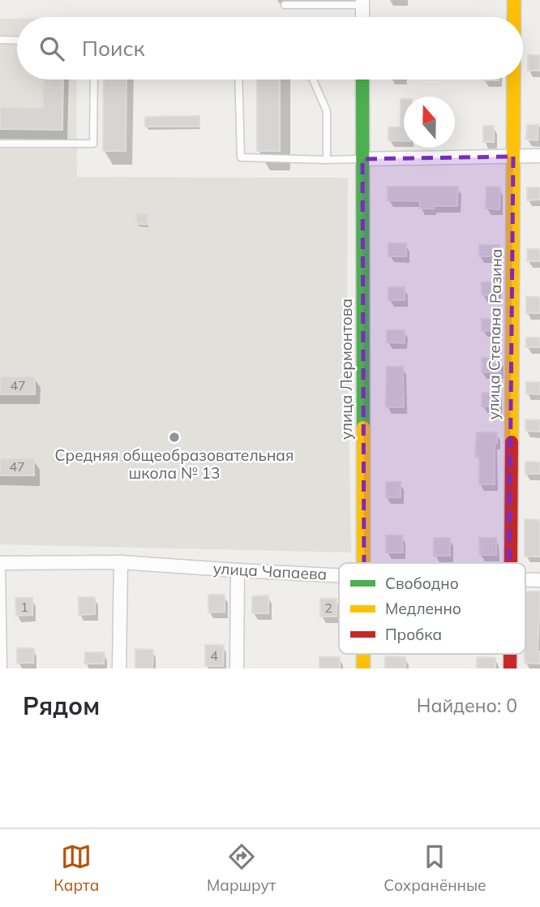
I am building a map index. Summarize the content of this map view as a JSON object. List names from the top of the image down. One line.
{"streets":{"street":["улица Степана Разина","улица Лермонтова","улица Чапаева"]},"places":["Средняя общеобразовательная школа № 13"],"house_numbers":["47","47","1","2","4"],"legend":["Свободно","Медленно","Пробка"],"north":"top","page":{"search":"Поиск","heading":["Рядом","Найдено: 0"],"nav":["Карта","Маршрут","Сохранённые"]}}
